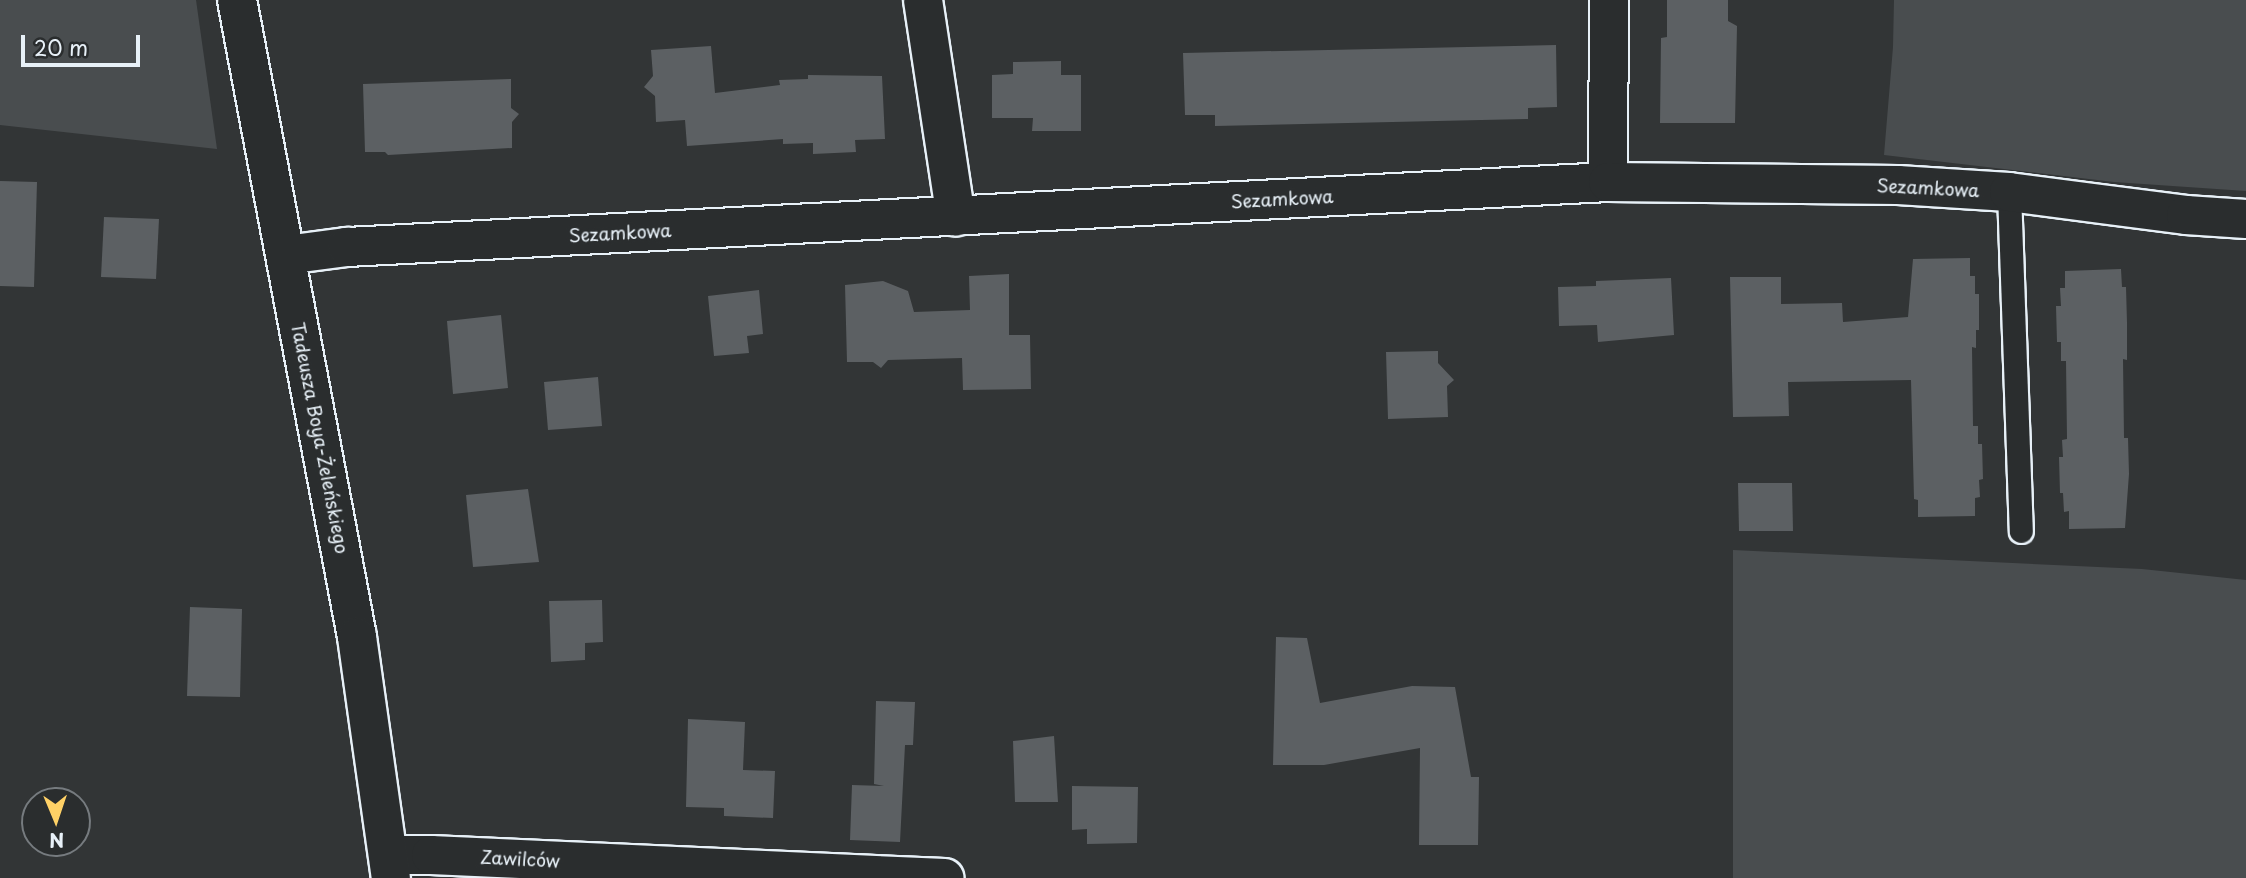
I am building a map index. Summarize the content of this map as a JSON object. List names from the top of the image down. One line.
{"streets":{"street":["Sezamkowa","Tadeusza Boya-Żeleńskiego","Zawilców"]},"crossings":[["Sezamkowa","Tadeusza Boya-Żeleńskiego"],["Tadeusza Boya-Żeleńskiego","Zawilców"]],"scale_bar":"20 m","north":"bottom"}
